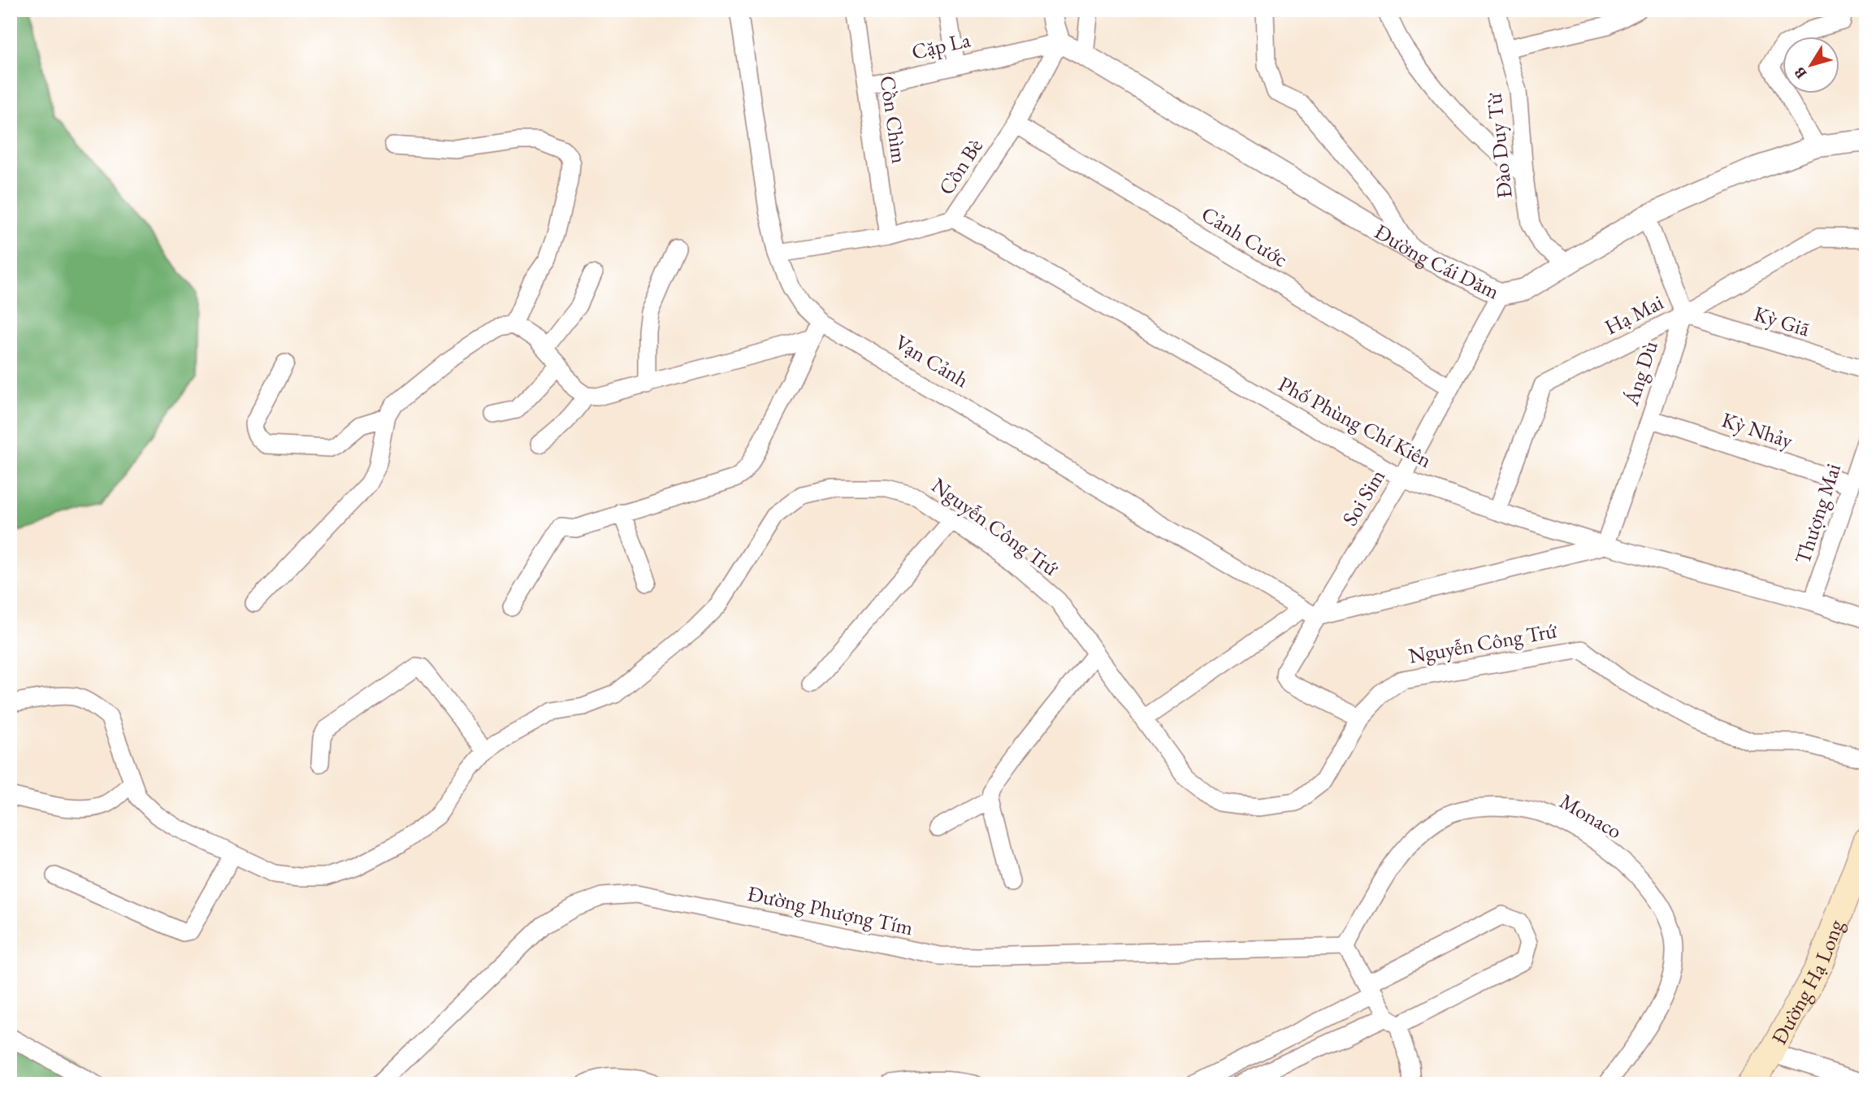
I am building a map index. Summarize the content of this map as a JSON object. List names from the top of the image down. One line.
{"streets":{"main road":["Đường Hạ Long"],"street":["Cặp La","Cồn Chìm","Đào Duy Từ","Cồn Bè","Cảnh Cước","Đường Cái Dăm","Hạ Mai","Kỳ Giã","Vạn Cảnh","Áng Dù","Phố Phùng Chí Kiên","Kỳ Nhảy","Soi Sim","Thượng Mai","Nguyễn Công Trứ","Monaco","Đường Phượng Tím"]},"crossings":[["Cặp La","Cồn Chìm"],["Cặp La","Cồn Bè"],["Cặp La","Đường Cái Dăm"],["Cồn Chìm","Cồn Bè"],["Đào Duy Từ","Đường Cái Dăm"],["Cồn Bè","Cảnh Cước"],["Cồn Bè","Đường Cái Dăm"],["Cồn Bè","Vạn Cảnh"],["Cồn Bè","Phố Phùng Chí Kiên"],["Cảnh Cước","Soi Sim"],["Đường Cái Dăm","Soi Sim"],["Hạ Mai","Kỳ Giã"],["Hạ Mai","Áng Dù"],["Hạ Mai","Phố Phùng Chí Kiên"],["Kỳ Giã","Áng Dù"],["Vạn Cảnh","Soi Sim"],["Áng Dù","Phố Phùng Chí Kiên"],["Áng Dù","Kỳ Nhảy"],["Phố Phùng Chí Kiên","Soi Sim"],["Phố Phùng Chí Kiên","Thượng Mai"],["Kỳ Nhảy","Thượng Mai"],["Soi Sim","Nguyễn Công Trứ"],["Monaco","Đường Phượng Tím"]],"north":"bottom left"}
